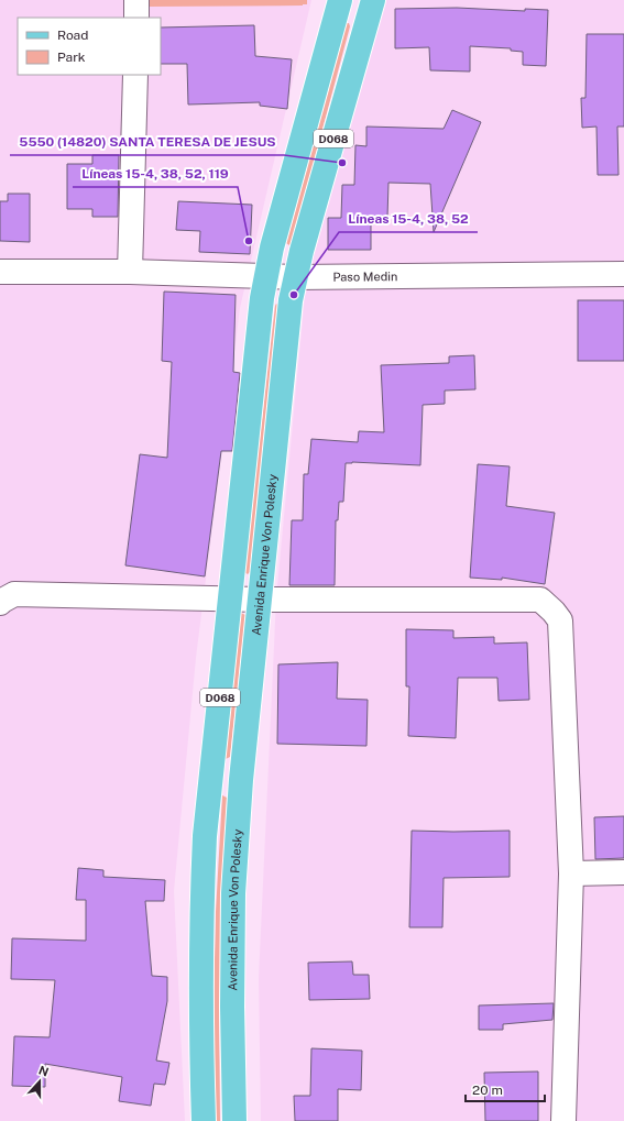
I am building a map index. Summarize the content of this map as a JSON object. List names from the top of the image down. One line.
{"streets":{"main road":["D068","Avenida Enrique Von Polesky"],"street":["Paso Medin"]},"crossings":[["D068","Paso Medin"],["Paso Medin","Avenida Enrique Von Polesky"]],"places":["5550 (14820) SANTA TERESA DE JESUS","Líneas 15-4, 38, 52, 119","Líneas 15-4, 38, 52"],"legend":["Road","Park"],"scale_bar":"20 m","north":"top"}
